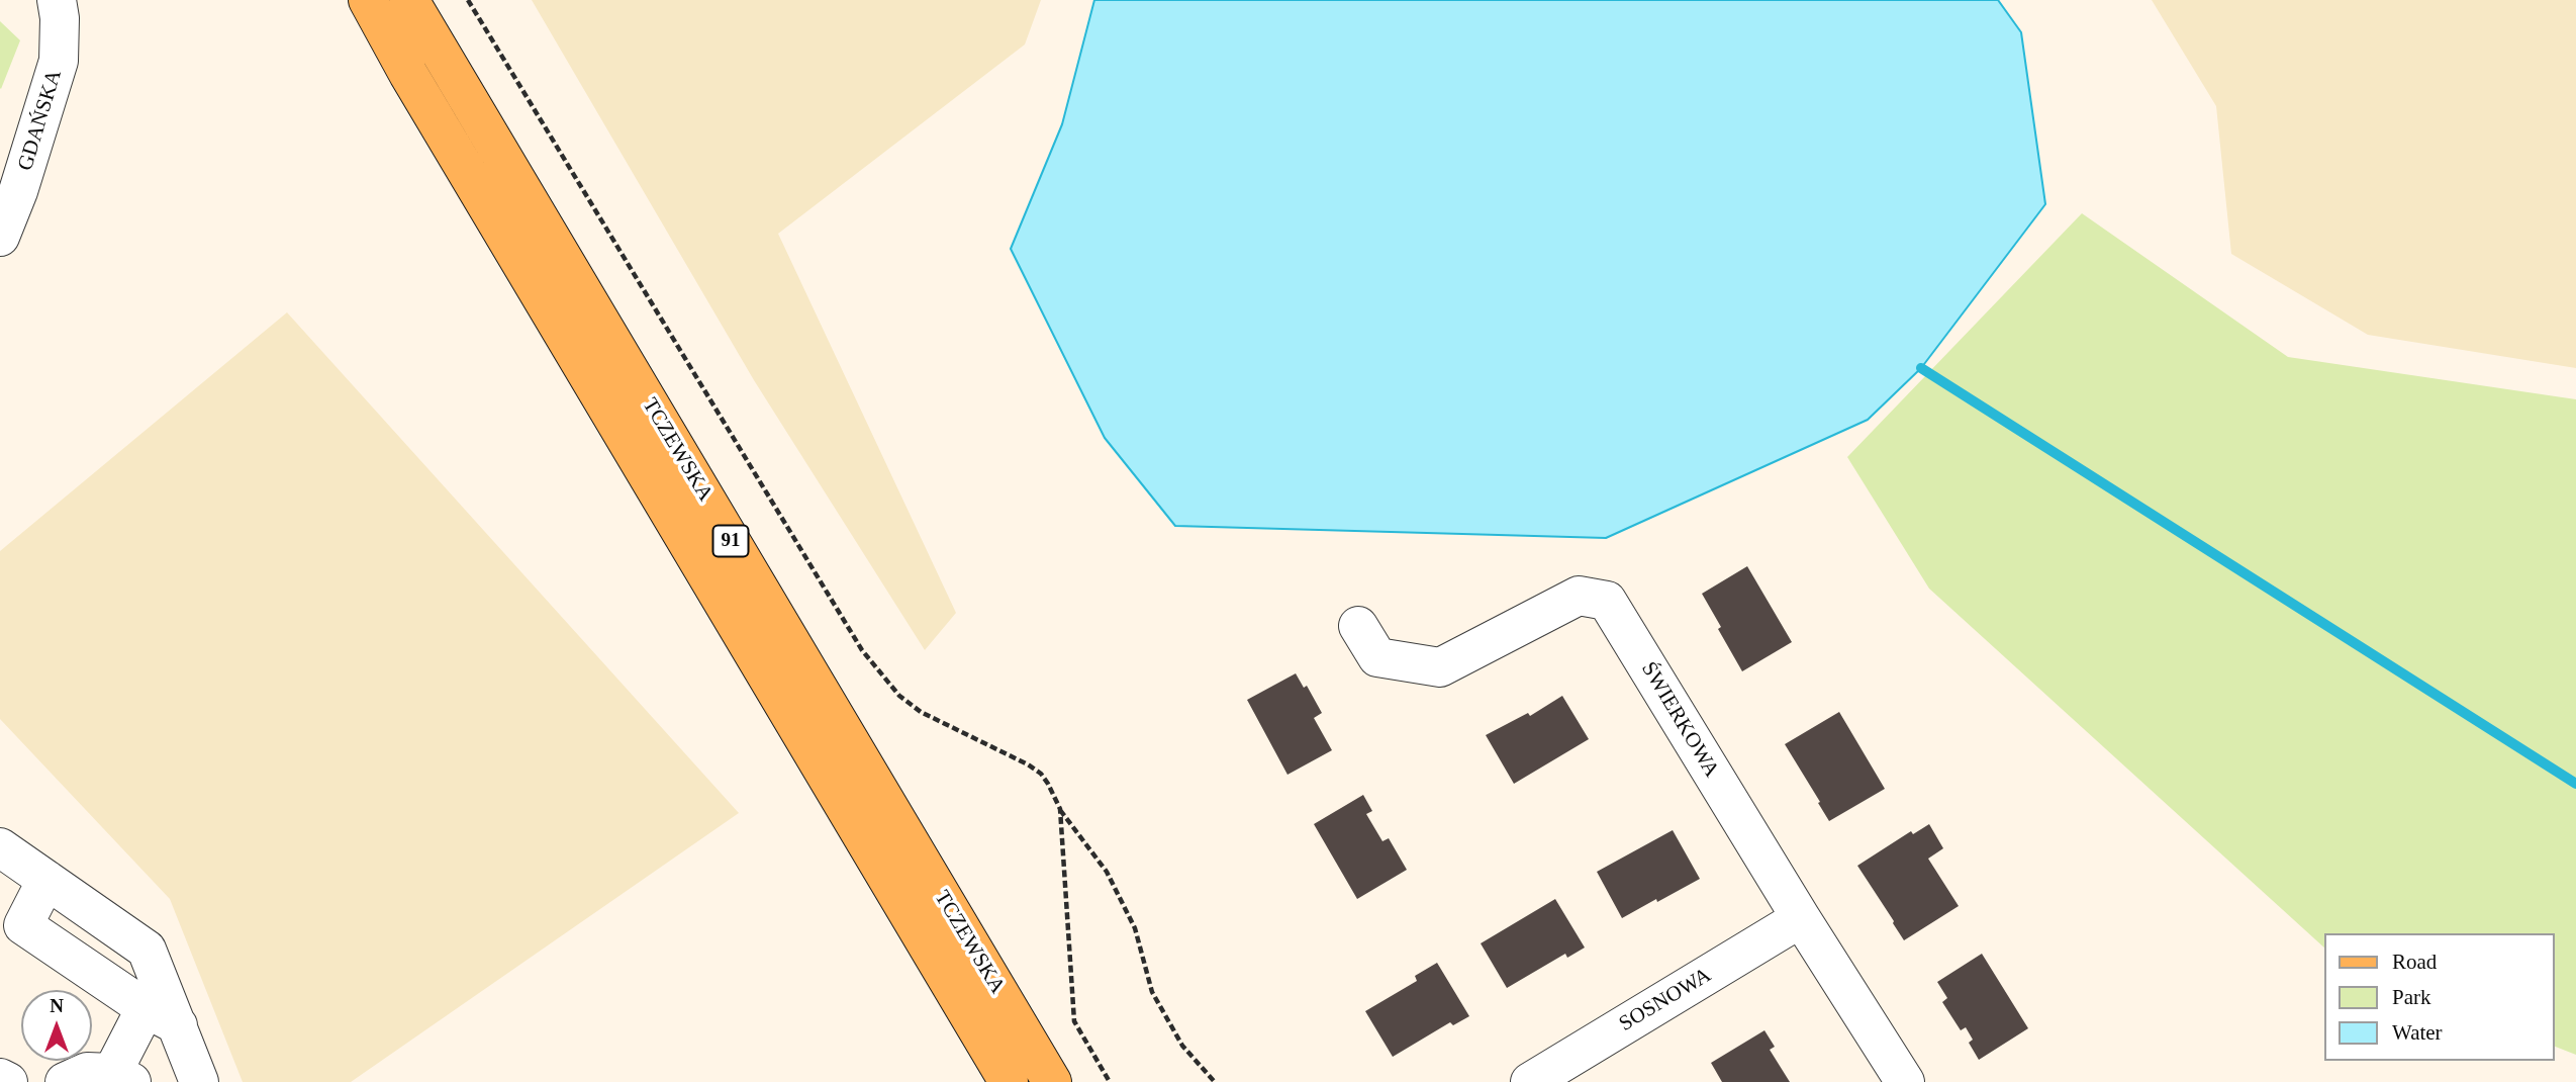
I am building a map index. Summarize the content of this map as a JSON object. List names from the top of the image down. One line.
{"streets":{"main road":["TCZEWSKA","91"],"street":["GDAŃSKA","ŚWIERKOWA","SOSNOWA"]},"crossings":[["ŚWIERKOWA","SOSNOWA"]],"legend":["Road","Park","Water"],"north":"top"}
